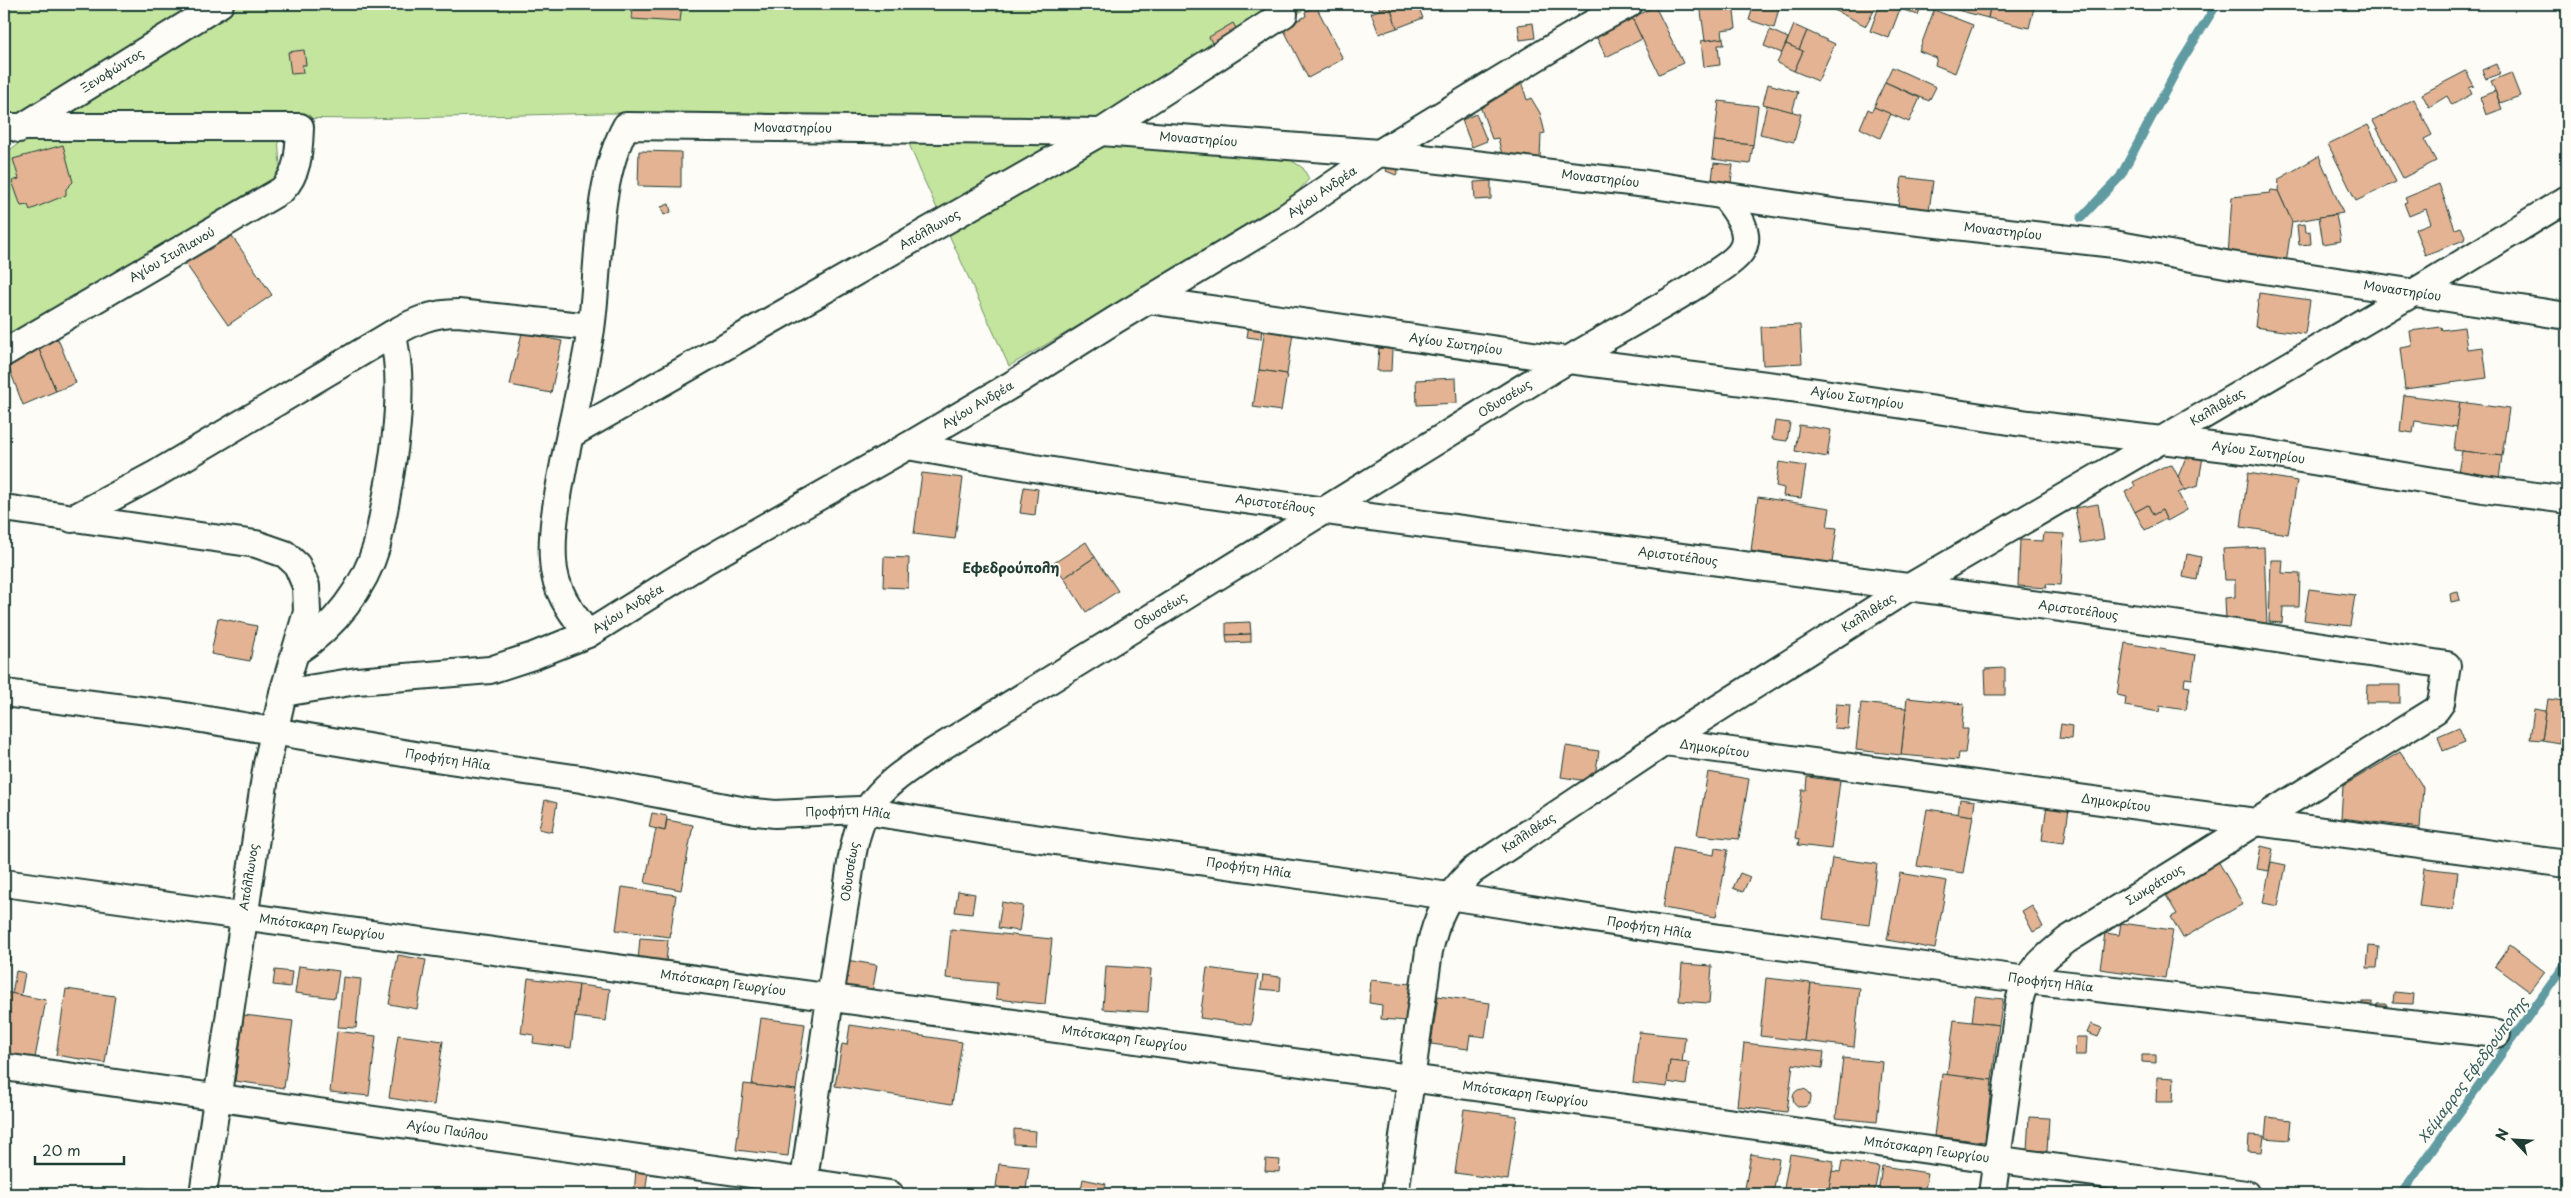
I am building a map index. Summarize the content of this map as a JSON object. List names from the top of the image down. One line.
{"streets":{"street":["Ξενοφώντος","Μοναστηρίου","Αγίου Ανδρέα","Απόλλωνος","Αγίου Στυλιανού","Αγίου Σωτηρίου","Οδυσσέως","Καλλιθέας","Αριστοτέλους","Δημοκρίτου","Προφήτη Ηλία","Σωκράτους","Μπότσκαρη Γεωργίου","Αγίου Παύλου"]},"crossings":[["Ξενοφώντος","Αγίου Στυλιανού"],["Μοναστηρίου","Αγίου Ανδρέα"],["Μοναστηρίου","Απόλλωνος"],["Μοναστηρίου","Οδυσσέως"],["Μοναστηρίου","Καλλιθέας"],["Αγίου Ανδρέα","Απόλλωνος"],["Αγίου Ανδρέα","Αγίου Σωτηρίου"],["Αγίου Ανδρέα","Αριστοτέλους"],["Απόλλωνος","Προφήτη Ηλία"],["Απόλλωνος","Μπότσκαρη Γεωργίου"],["Απόλλωνος","Αγίου Παύλου"],["Αγίου Σωτηρίου","Οδυσσέως"],["Αγίου Σωτηρίου","Καλλιθέας"],["Οδυσσέως","Αριστοτέλους"],["Οδυσσέως","Προφήτη Ηλία"],["Οδυσσέως","Μπότσκαρη Γεωργίου"],["Οδυσσέως","Αγίου Παύλου"],["Καλλιθέας","Αριστοτέλους"],["Καλλιθέας","Δημοκρίτου"],["Καλλιθέας","Προφήτη Ηλία"],["Καλλιθέας","Μπότσκαρη Γεωργίου"],["Αριστοτέλους","Σωκράτους"],["Δημοκρίτου","Σωκράτους"],["Προφήτη Ηλία","Σωκράτους"],["Σωκράτους","Μπότσκαρη Γεωργίου"]],"districts":["Εφεδρούπολη"],"water":["Χείμαρρος Εφεδρούπολης"],"scale_bar":"20 m","north":"top left"}
